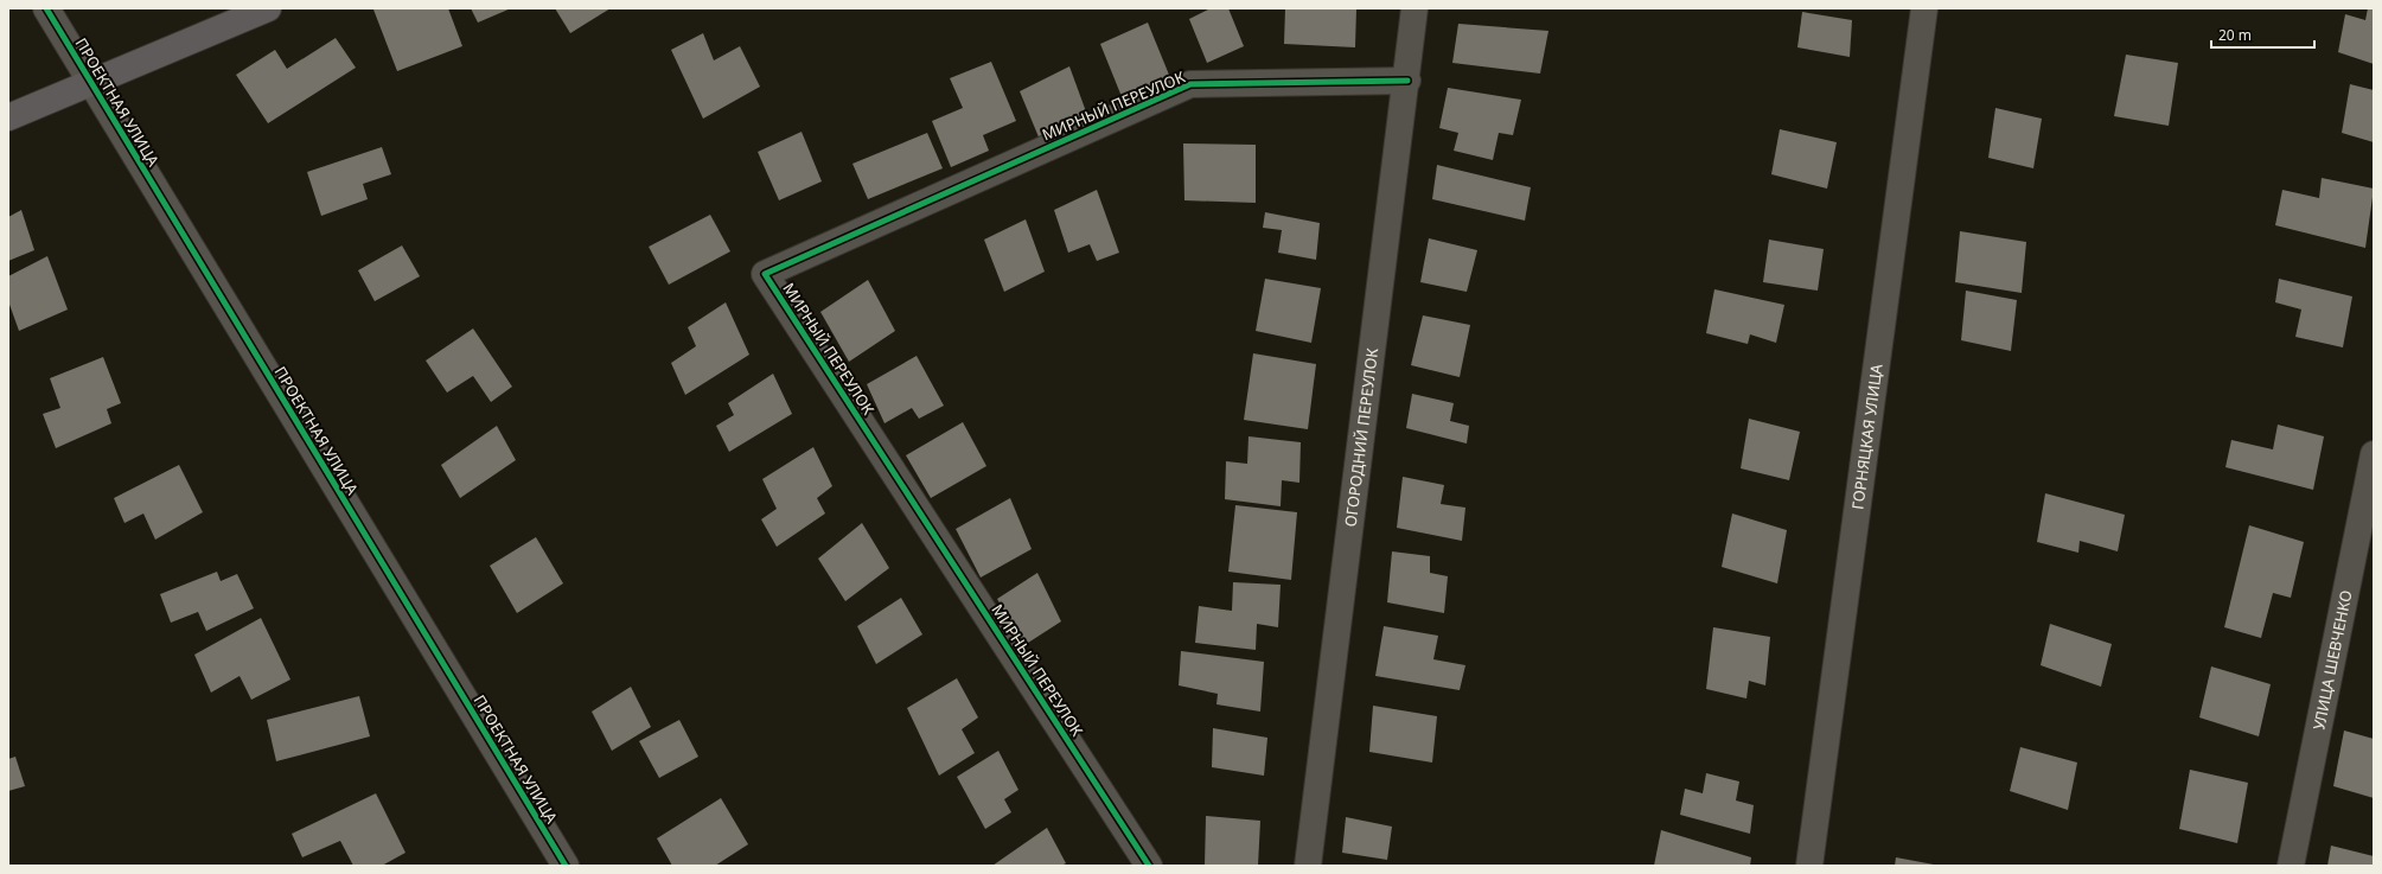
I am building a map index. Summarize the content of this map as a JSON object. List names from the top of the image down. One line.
{"streets":{"street":["ПРОЕКТНАЯ УЛИЦА","МИРНЫЙ ПЕРЕУЛОК","ГОРНЯЦКАЯ УЛИЦА","ОГОРОДНИЙ ПЕРЕУЛОК","УЛИЦА ШЕВЧЕНКО"]},"crossings":[["МИРНЫЙ ПЕРЕУЛОК","ОГОРОДНИЙ ПЕРЕУЛОК"]],"scale_bar":"20 m"}
